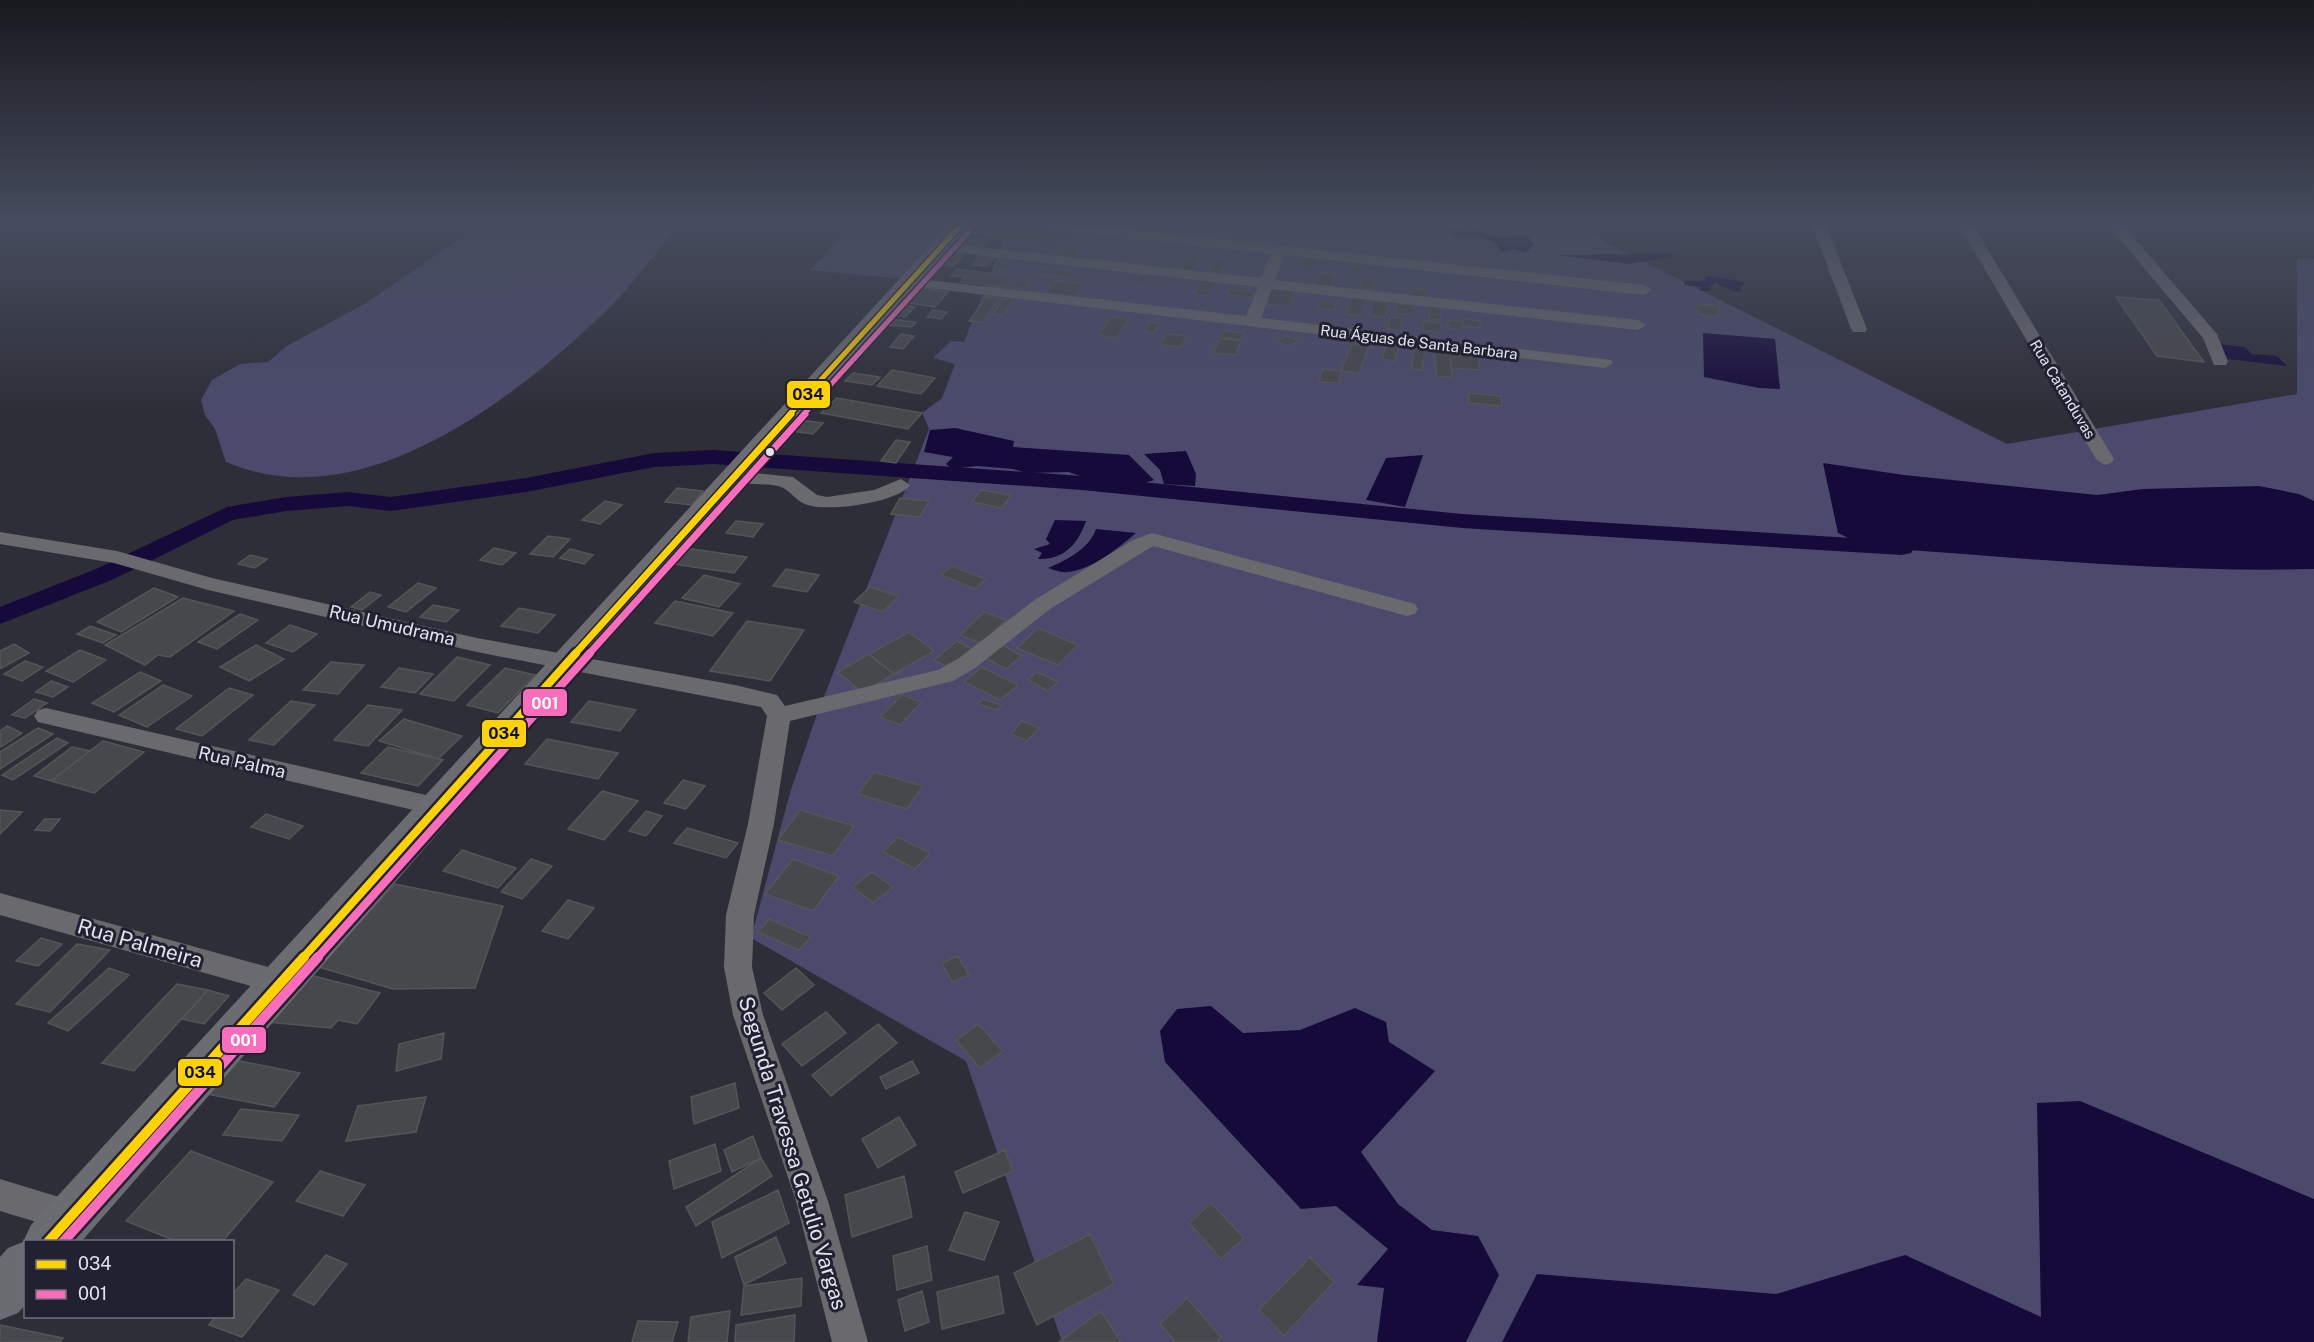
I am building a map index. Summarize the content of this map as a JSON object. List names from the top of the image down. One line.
{"streets":{"street":["Rua Águas de Santa Barbara","Rua Catanduvas","Rua Umudrama","Rua Palma","Rua Palmeira","Segunda Travessa Getulio Vargas"]},"crossings":[["Rua Umudrama","Segunda Travessa Getulio Vargas"]],"lines":["transit line 034","transit line 001"],"legend":["034","001"]}
